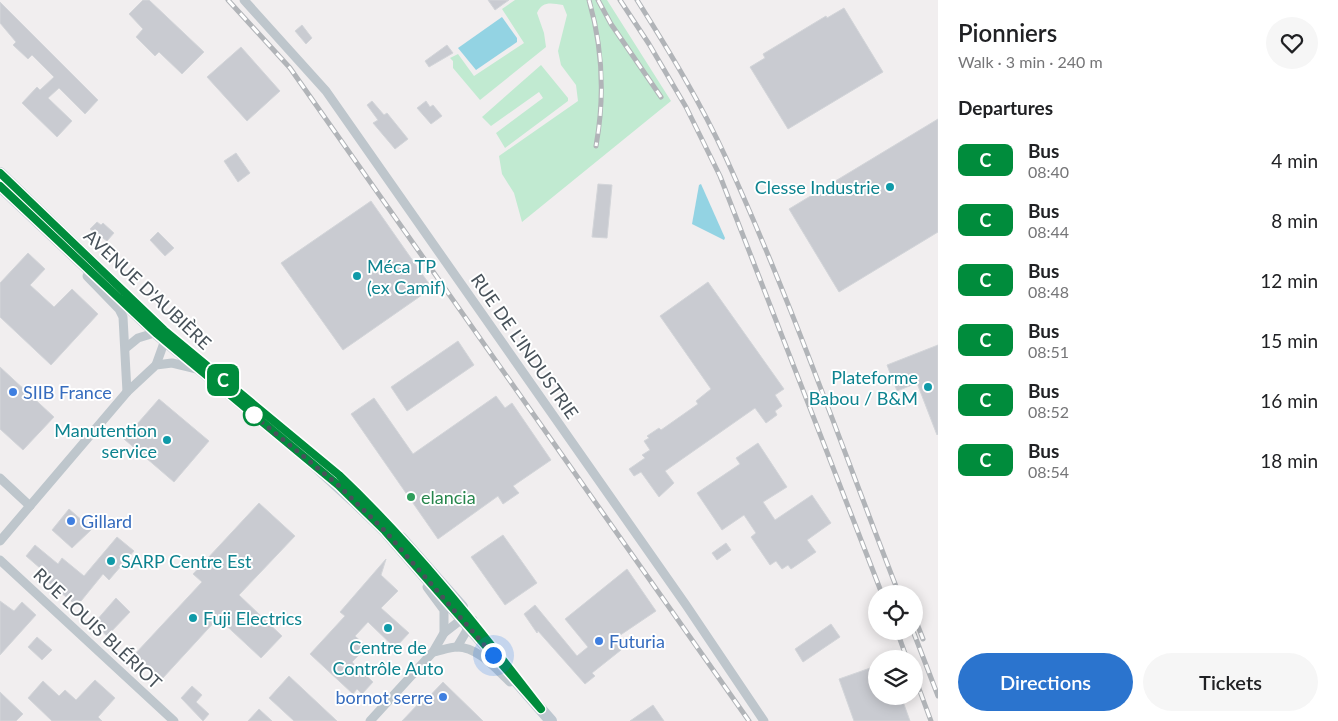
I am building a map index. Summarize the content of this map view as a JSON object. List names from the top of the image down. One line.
{"streets":{"main road":["AVENUE D'AUBIÈRE"],"street":["RUE DE L'INDUSTRIE","RUE LOUIS BLÉRIOT"]},"places":["Clesse Industrie","Méca TP (ex Camif)","Plateforme Babou / B&M","SIIB France","Manutention service","elancia","Gillard","SARP Centre Est","Fuji Electrics","Centre de Contrôle Auto","Futuria","bornot serre"],"lines":["bus line C"],"page":{"on_map":"C","heading":[["Pionniers","Walk · 3 min · 240 m"],"Departures"],"list":[{"mark":"C","name":"Bus","note":"08:40","value":"4 min"},{"mark":"C","name":"Bus","note":"08:44","value":"8 min"},{"mark":"C","name":"Bus","note":"08:48","value":"12 min"},{"mark":"C","name":"Bus","note":"08:51","value":"15 min"},{"mark":"C","name":"Bus","note":"08:52","value":"16 min"},{"mark":"C","name":"Bus","note":"08:54","value":"18 min"}],"buttons":["Directions","Tickets"]}}
